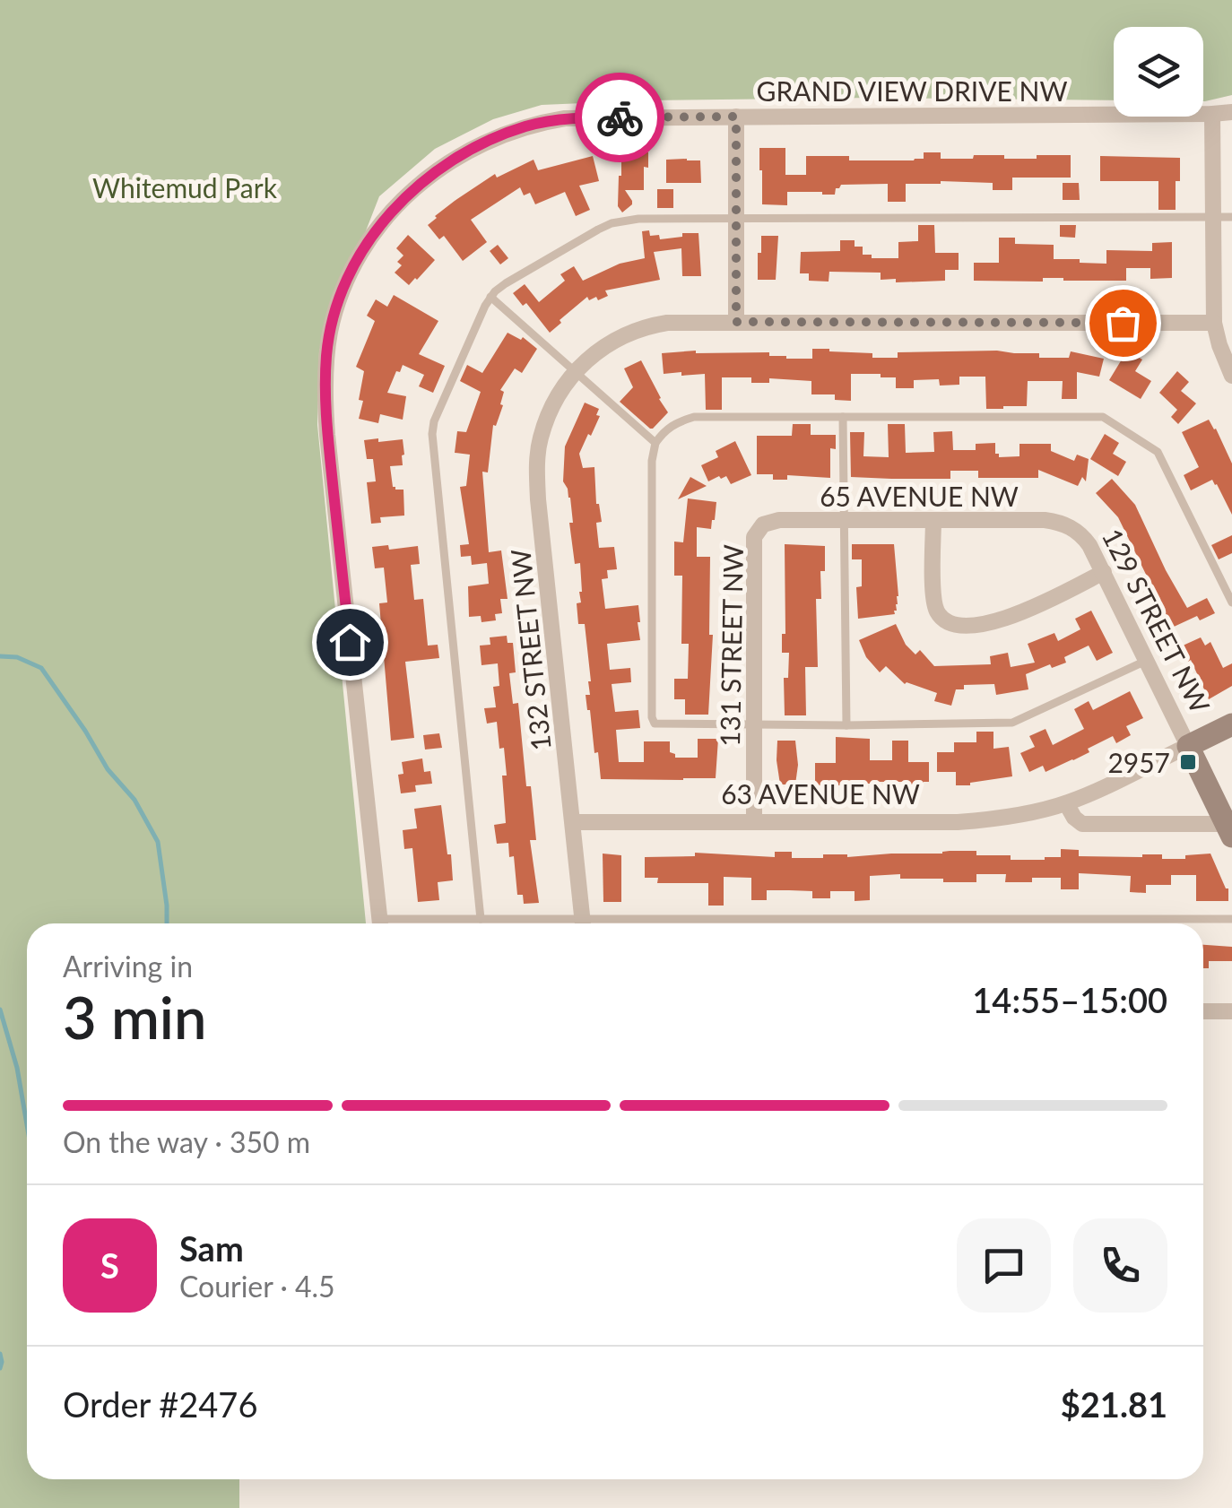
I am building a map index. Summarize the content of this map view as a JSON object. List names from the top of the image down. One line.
{"streets":{"street":["GRAND VIEW DRIVE NW","65 AVENUE NW","129 STREET NW","131 STREET NW","132 STREET NW","63 AVENUE NW"]},"crossings":[["65 AVENUE NW","129 STREET NW"],["65 AVENUE NW","131 STREET NW"],["129 STREET NW","63 AVENUE NW"],["131 STREET NW","63 AVENUE NW"],["132 STREET NW","63 AVENUE NW"]],"parks":["Whitemud Park"],"places":{"transit":["2957"]},"page":{"heading":["3 min","Arriving in","14:55–15:00"],"panel":["Sam","Courier · 4.5","Order #2476","$21.81"],"bar":"On the way · 350 m","round":"S"}}
